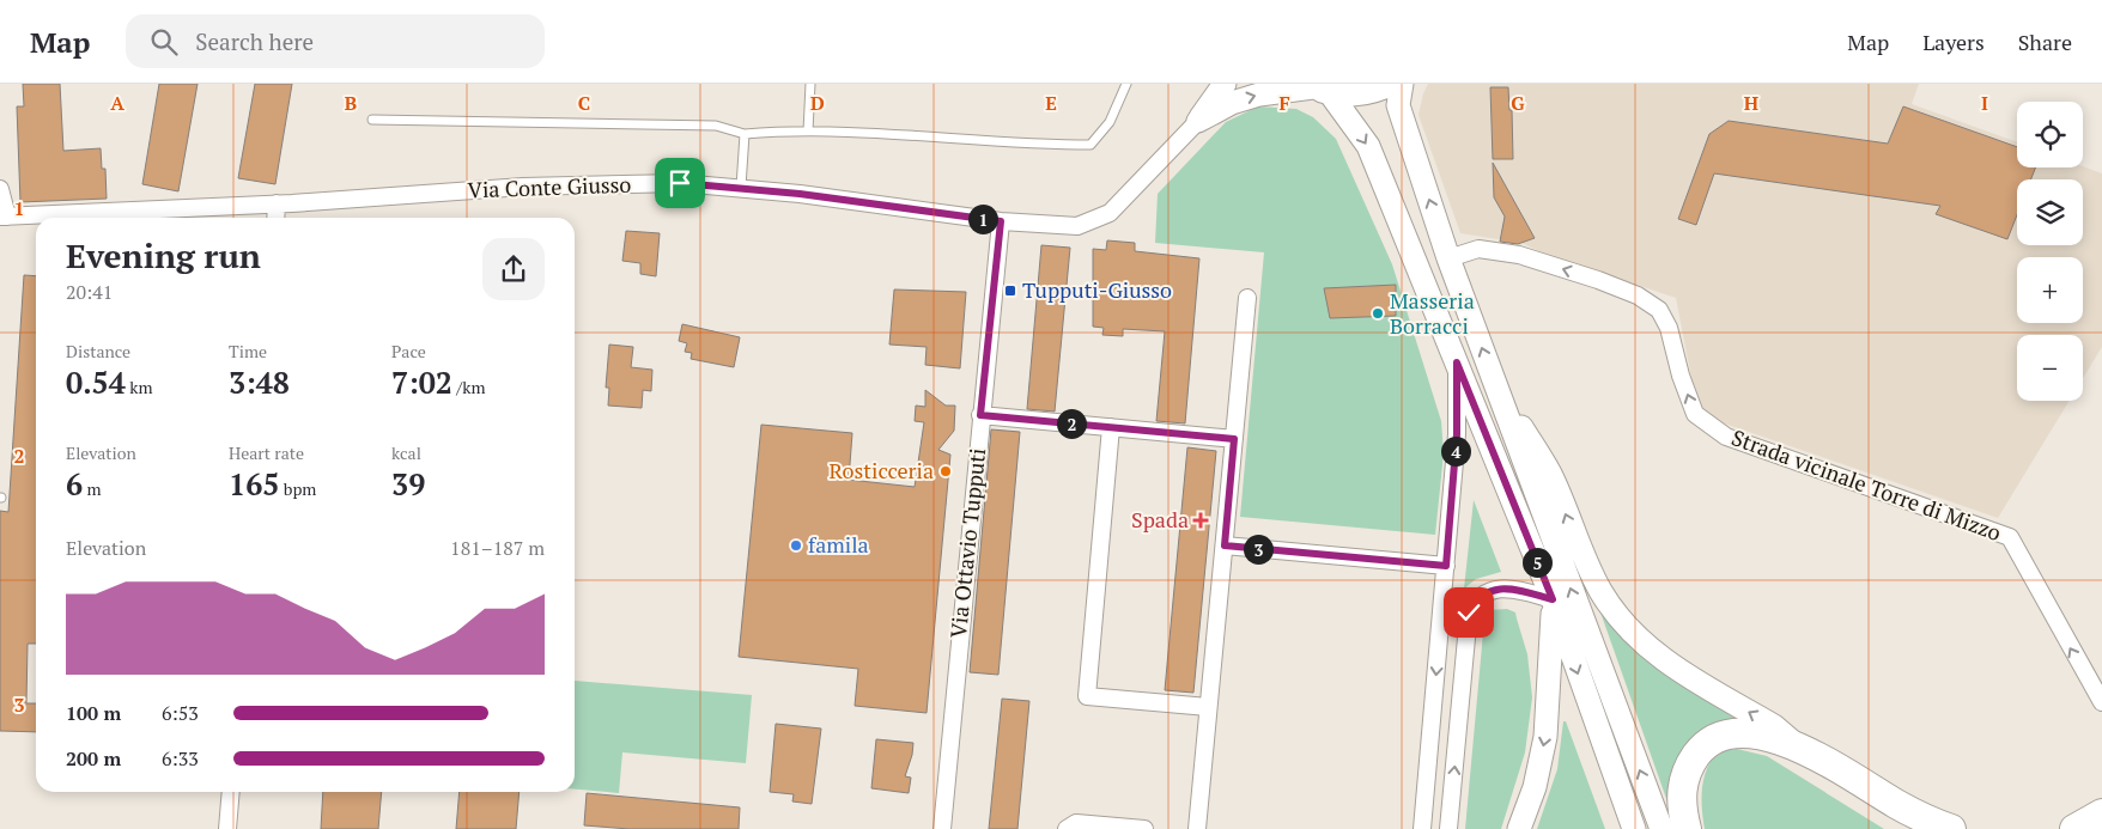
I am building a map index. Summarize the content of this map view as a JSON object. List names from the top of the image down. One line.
{"streets":{"street":["Via Conte Giusso","Strada vicinale Torre di Mizzo","Via Ottavio Tupputi"]},"crossings":[["Via Conte Giusso","Via Ottavio Tupputi"]],"one_way":["Strada vicinale Torre di Mizzo"],"places":{"transit":["Tupputi-Giusso"],"other":["Masseria Borracci","Rosticceria","famila"],"health":["Spada"]},"page":{"header":"Map","search":"Search here","nav":["Map","Layers","Share"],"map_buttons":["+","−"],"pins":["1","2","4","3","5"],"heading":["Evening run","20:41"],"stats":[["Distance","0.54 km"],["Time","3:48"],["Pace","7:02 /km"],["Elevation","6 m"],["Heart rate","165 bpm"],["kcal","39"]],"chart":["Elevation","181–187 m"],"list":[{"name":"100 m","note":"6:53"},{"name":"200 m","note":"6:33"}]},"grid":{"columns":["A","B","C","D","E","F","G","H","I"],"rows":["1","2","3"]}}
